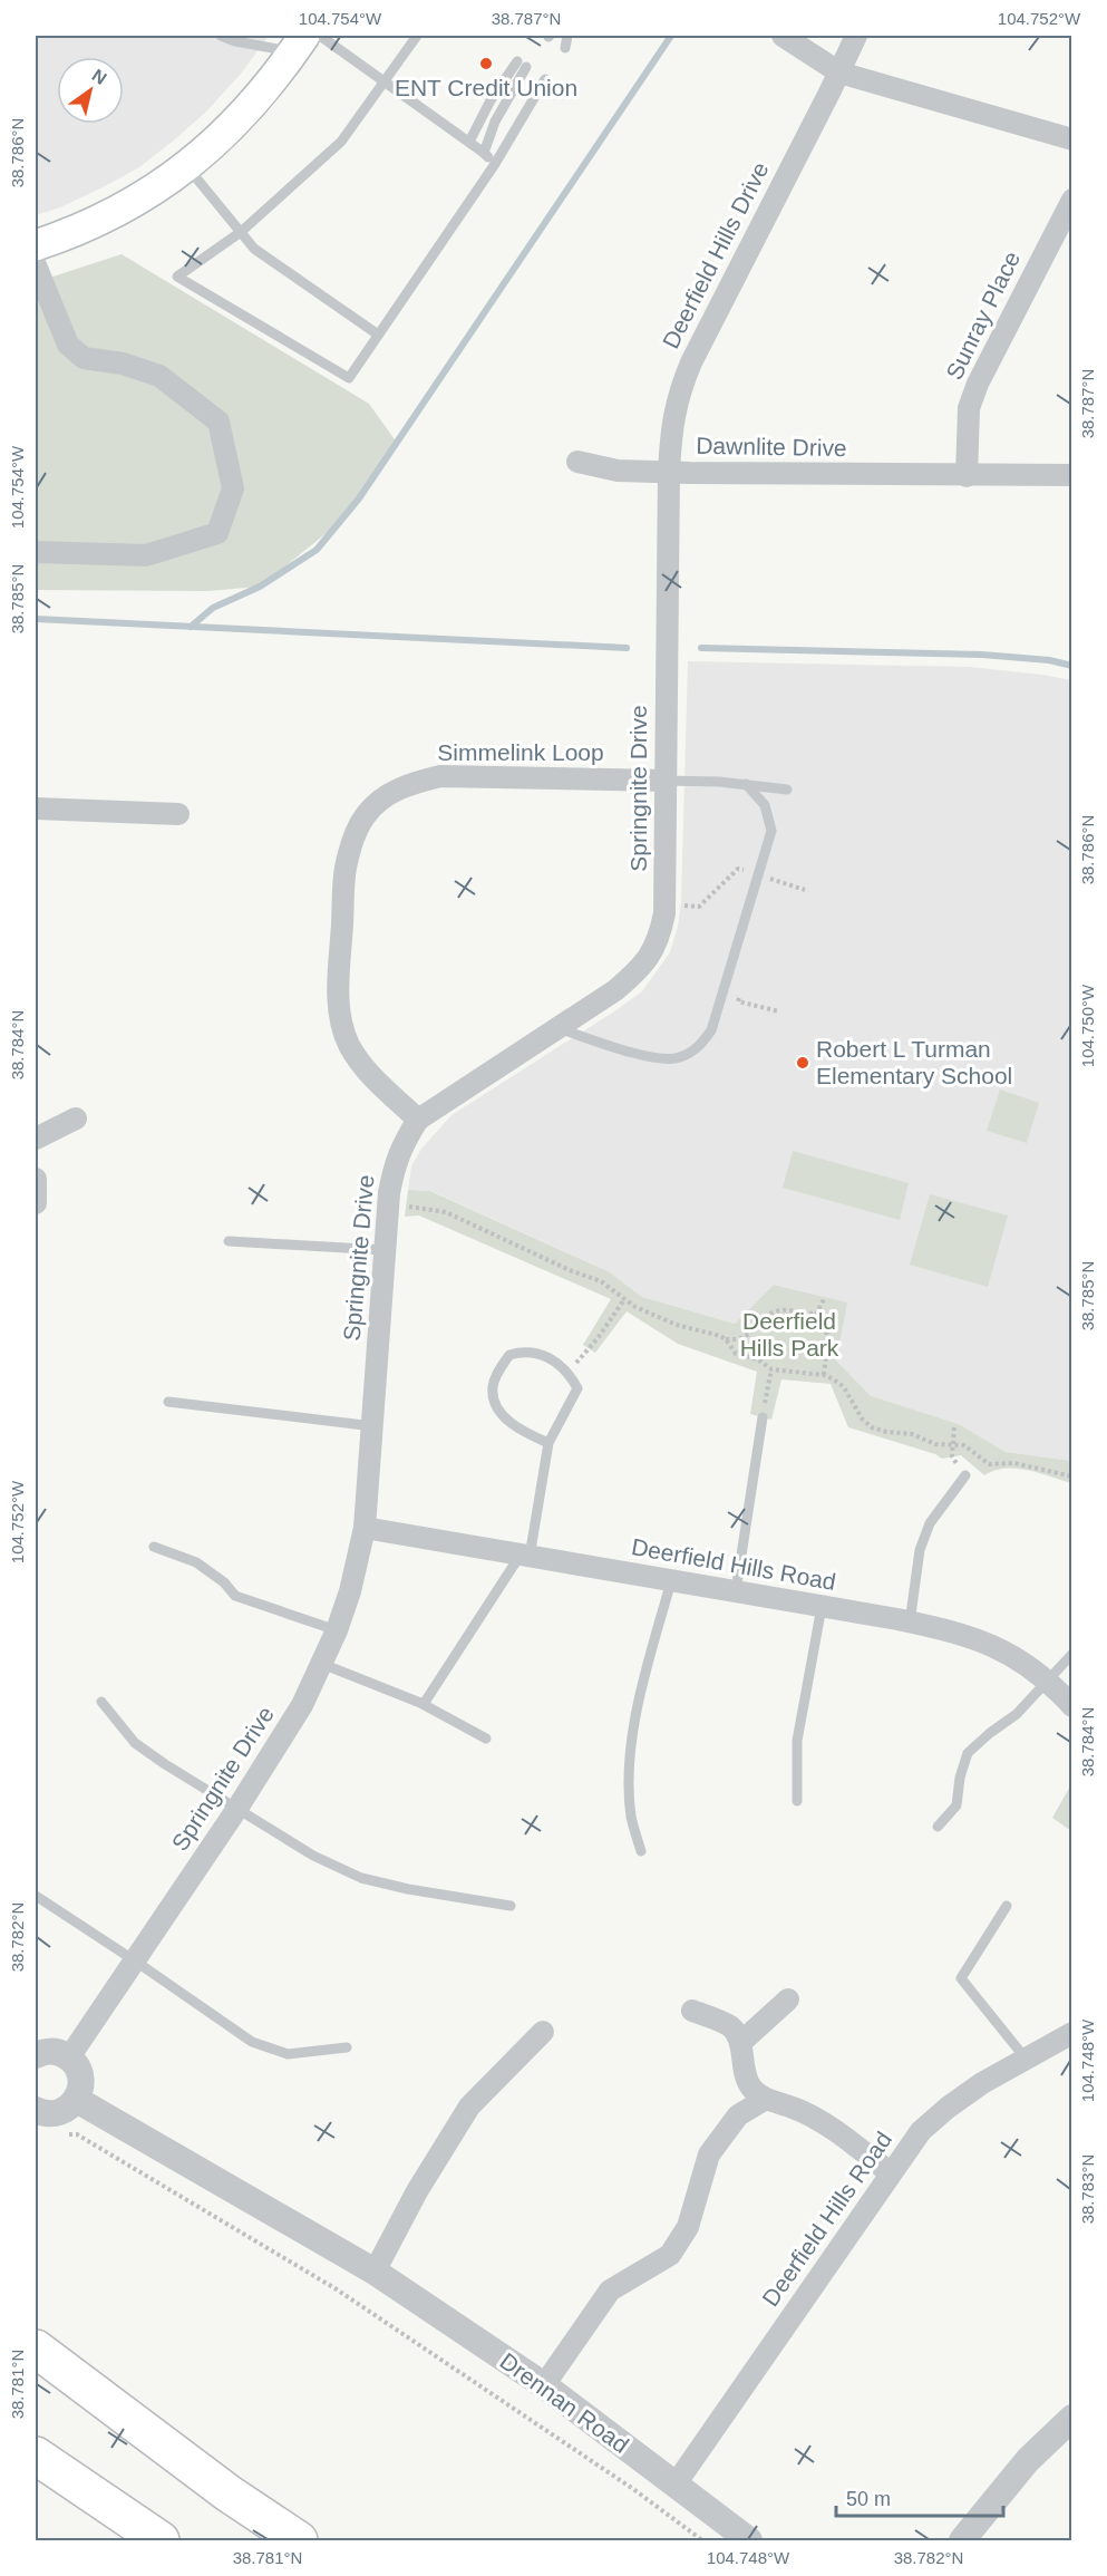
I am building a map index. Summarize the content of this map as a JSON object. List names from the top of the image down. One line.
{"streets":{"street":["Deerfield Hills Drive","Sunray Place","Dawnlite Drive","Simmelink Loop","Springnite Drive","Deerfield Hills Road","Drennan Road"]},"crossings":[["Deerfield Hills Drive","Dawnlite Drive"],["Deerfield Hills Drive","Springnite Drive"],["Sunray Place","Dawnlite Drive"],["Dawnlite Drive","Springnite Drive"],["Simmelink Loop","Springnite Drive"],["Springnite Drive","Deerfield Hills Road"],["Deerfield Hills Road","Drennan Road"]],"parks":["Deerfield Hills Park"],"places":["ENT Credit Union","Robert L Turman Elementary School"],"scale_bar":"50 m","north":"top right","coordinates":["104.754°W","38.787°N","104.752°W","38.786°N","38.785°N","104.750°W","38.784°N","38.782°N","104.748°W","38.783°N","38.781°N"]}
